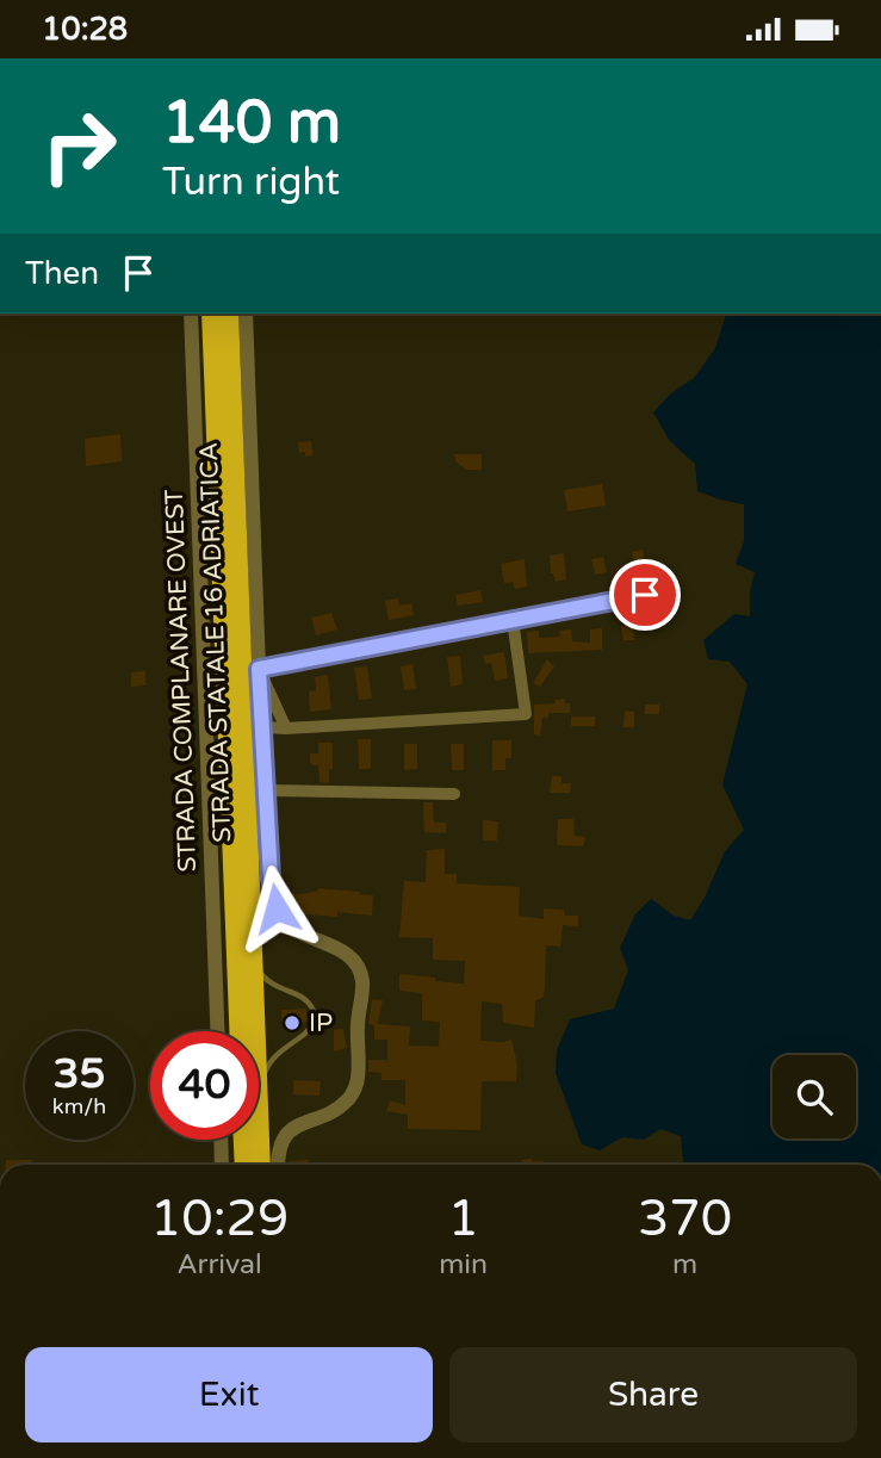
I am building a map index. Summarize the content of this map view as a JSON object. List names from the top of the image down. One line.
{"streets":{"highway":["STRADA STATALE 16 ADRIATICA"],"street":["STRADA COMPLANARE OVEST"]},"places":["IP"],"page":{"status":"10:28","turn":["140 m","Turn right"],"then":"Then","speed":"35 km/h","limit":"40","eta":["10:29","Arrival","1","min","370","m"],"buttons":["Exit","Share"]}}
